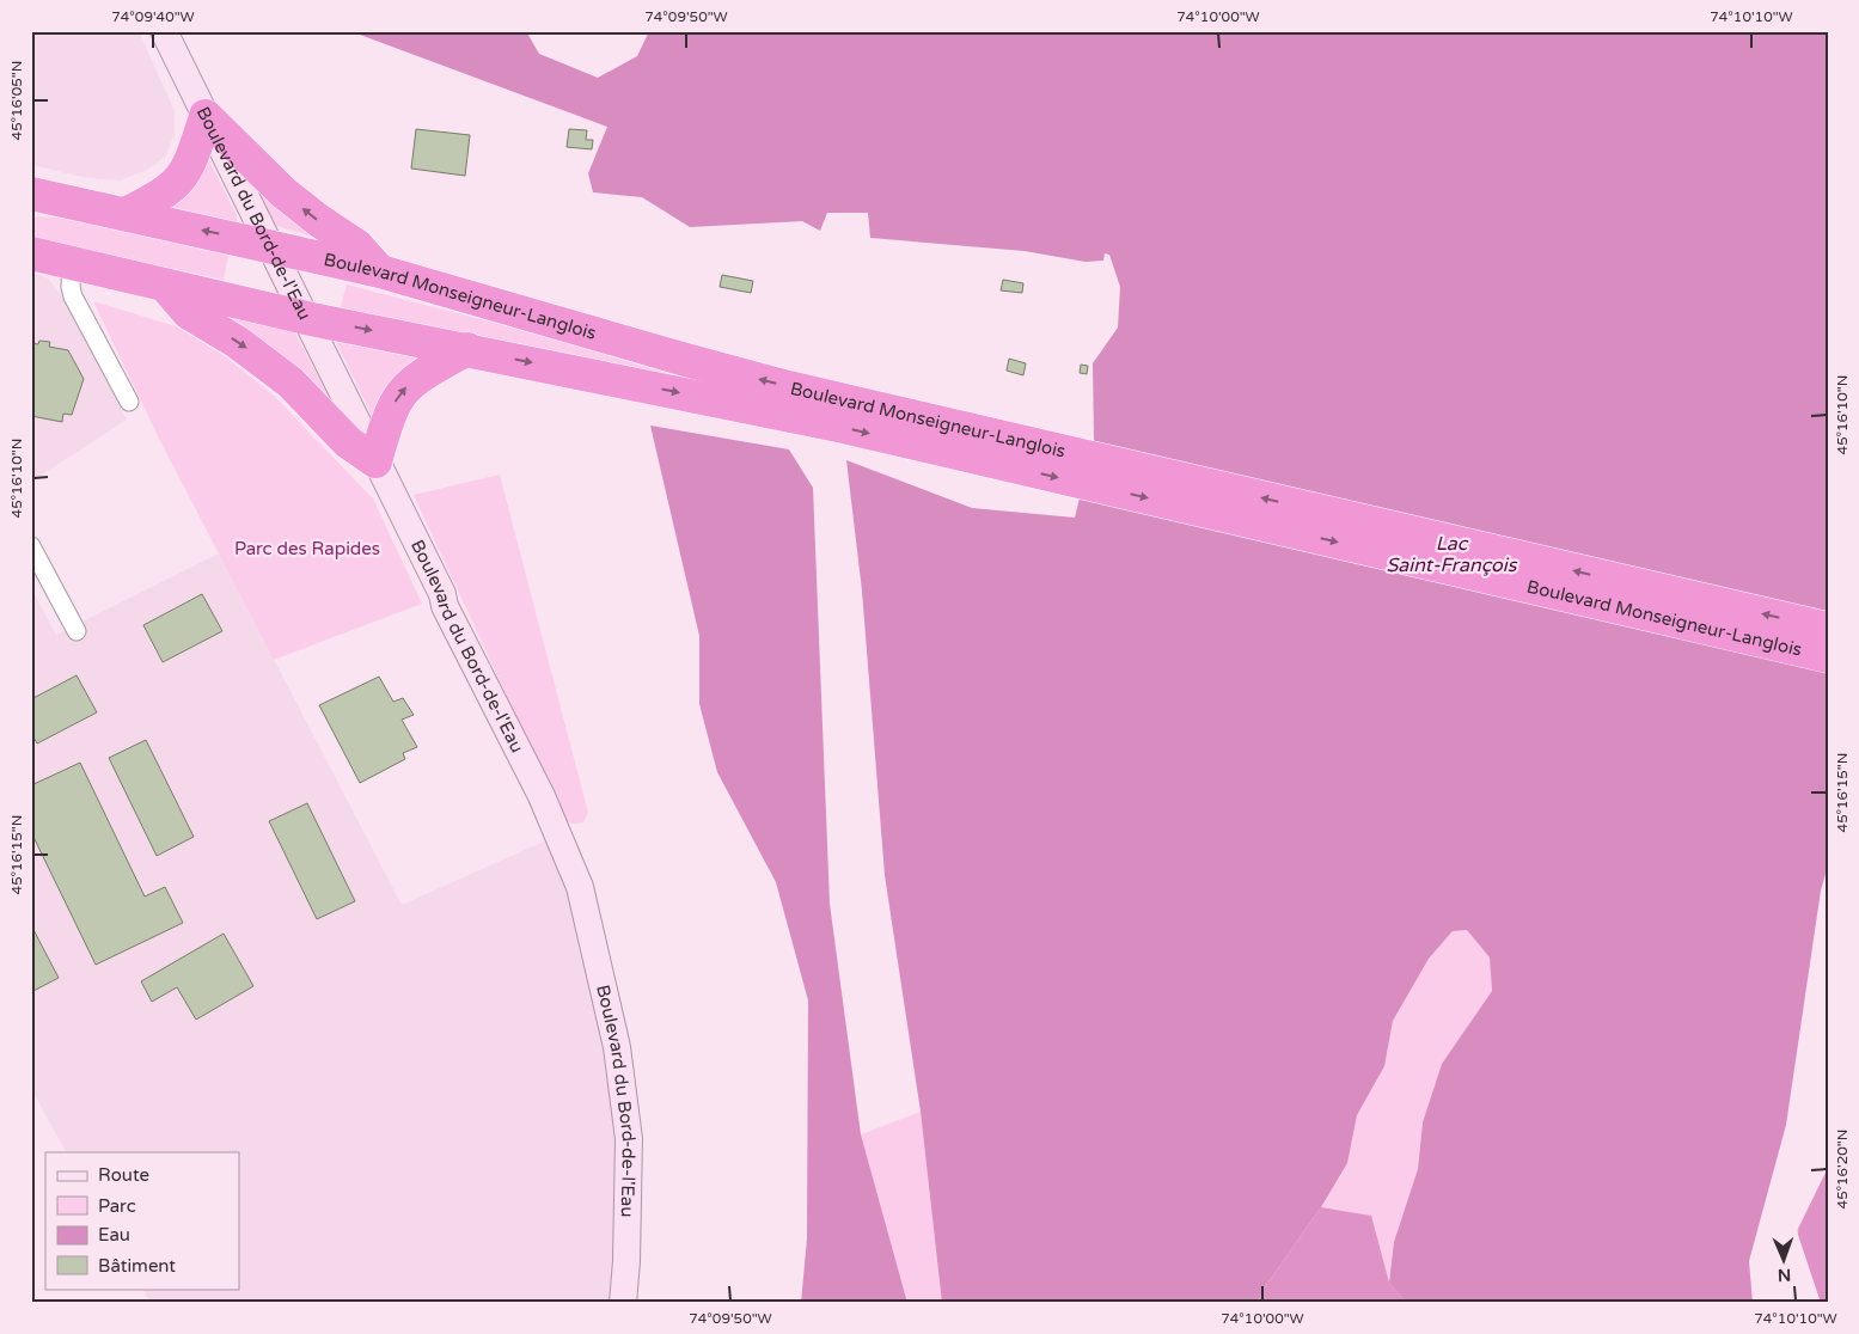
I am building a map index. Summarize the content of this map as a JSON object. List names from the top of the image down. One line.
{"streets":{"highway":["Boulevard Monseigneur-Langlois"],"street":["Boulevard du Bord-de-l'Eau"]},"crossings":[["Boulevard du Bord-de-l'Eau","Boulevard Monseigneur-Langlois"]],"water":["Lac Saint-François"],"parks":["Parc des Rapides"],"legend":["Route","Parc","Eau","Bâtiment"],"north":"bottom","coordinates":["74°09'40\"W","74°09'50\"W","74°10'00\"W","74°10'10\"W","45°16'05\"N","45°16'10\"N","45°16'15\"N","45°16'20\"N"]}
